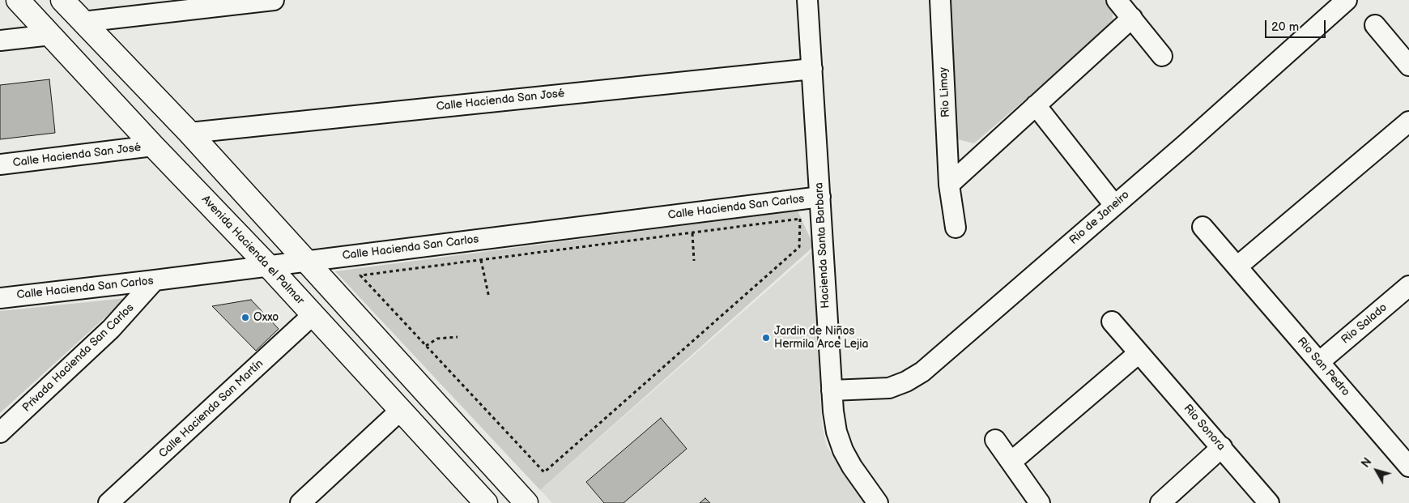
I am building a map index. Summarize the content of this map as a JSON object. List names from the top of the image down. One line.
{"streets":{"street":["Rio Limay","Calle Hacienda San José","Calle Hacienda San Carlos","Rio de Janeiro","Hacienda Santa Barbara","Avenida Hacienda el Palmar","Rio Salado","Privada Hacienda San Carlos","Rio San Pedro","Calle Hacienda San Martín","Rio Sonora"]},"crossings":[["Calle Hacienda San José","Hacienda Santa Barbara"],["Calle Hacienda San José","Avenida Hacienda el Palmar"],["Calle Hacienda San Carlos","Hacienda Santa Barbara"],["Calle Hacienda San Carlos","Avenida Hacienda el Palmar"],["Calle Hacienda San Carlos","Privada Hacienda San Carlos"],["Rio de Janeiro","Hacienda Santa Barbara"],["Avenida Hacienda el Palmar","Calle Hacienda San Martín"],["Rio Salado","Rio San Pedro"]],"places":["Oxxo","Jardin de Niños Hermila Arce Lejia"],"scale_bar":"20 m","north":"top left"}
